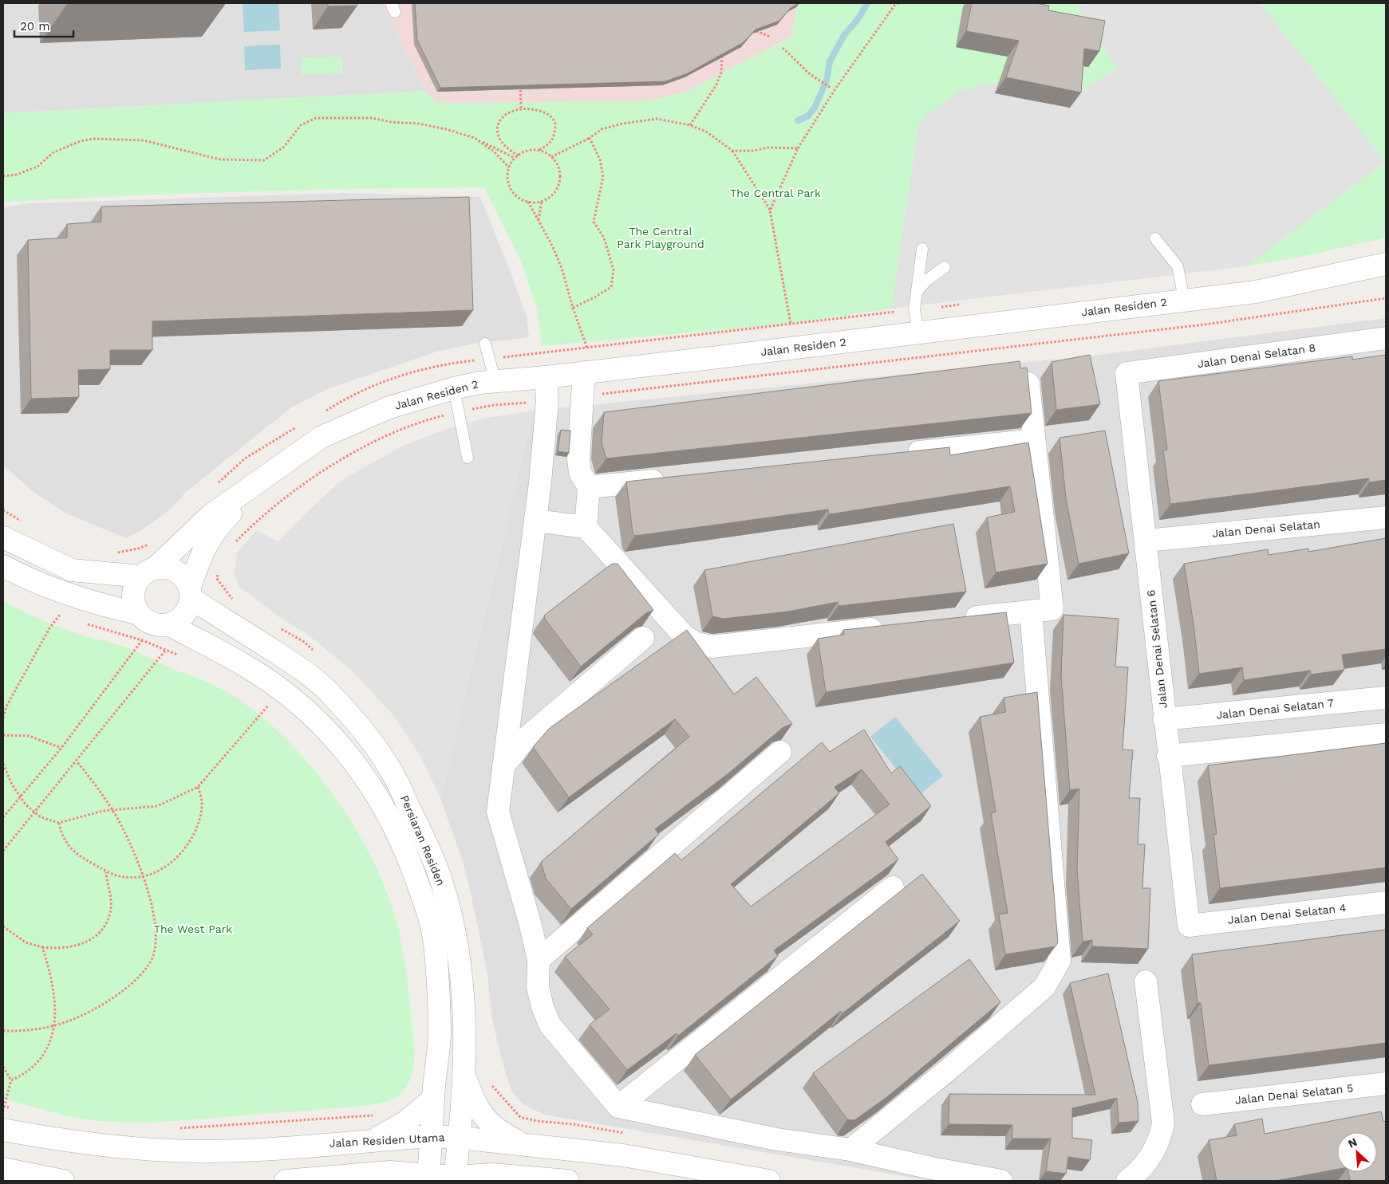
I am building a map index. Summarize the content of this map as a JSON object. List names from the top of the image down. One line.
{"streets":{"street":["Jalan Residen 2","Jalan Denai Selatan 8","Jalan Denai Selatan","Jalan Denai Selatan 6","Jalan Denai Selatan 7","Persiaran Residen","Jalan Denai Selatan 4","Jalan Denai Selatan 5","Jalan Residen Utama"]},"crossings":[["Jalan Residen 2","Persiaran Residen"],["Jalan Denai Selatan 8","Jalan Denai Selatan 6"],["Jalan Denai Selatan","Jalan Denai Selatan 6"],["Jalan Denai Selatan 6","Jalan Denai Selatan 7"],["Jalan Denai Selatan 6","Jalan Denai Selatan 4"],["Persiaran Residen","Jalan Residen Utama"]],"parks":["The Central Park","The Central Park Playground","The West Park"],"scale_bar":"20 m","north":"top left"}
